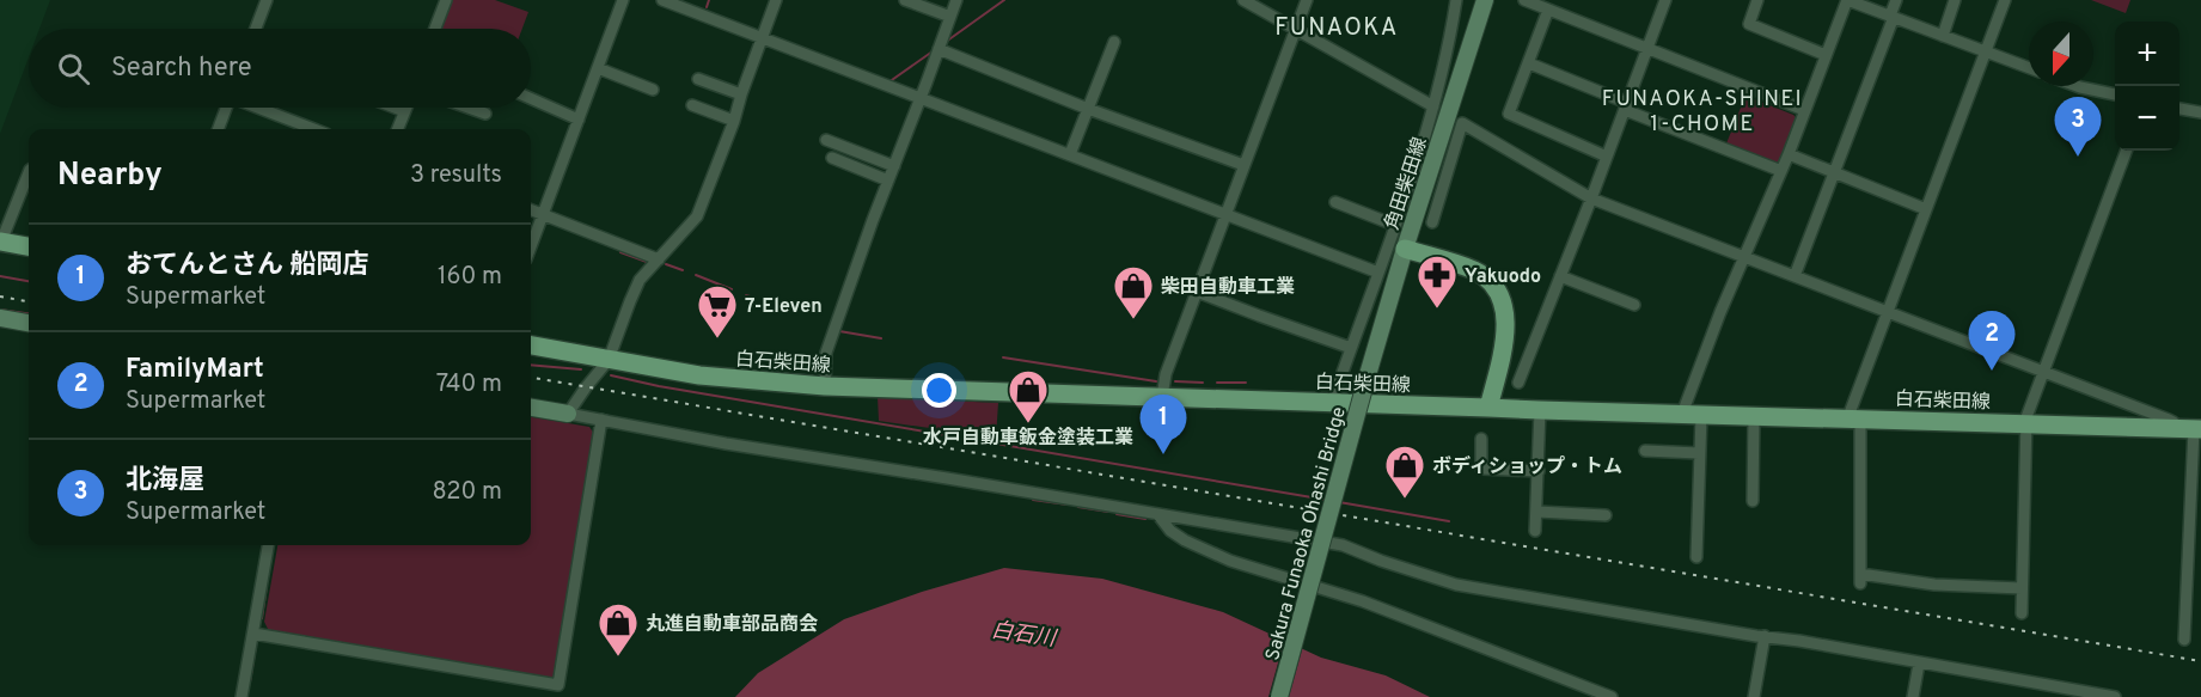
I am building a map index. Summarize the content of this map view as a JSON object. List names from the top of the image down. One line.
{"streets":{"main road":["角田柴田線","白石柴田線","Sakura Funaoka Ohashi Bridge"]},"crossings":[["角田柴田線","Sakura Funaoka Ohashi Bridge"]],"districts":["FUNAOKA","FUNAOKA-SHINEI 1-CHOME"],"water":["白石川"],"places":{"pharmacy":["Yakuodo"],"shop":["柴田自動車工業","水戸自動車鈑金塗装工業","ボディショップ・トム","丸進自動車部品商会"],"supermarket":["7-Eleven"]},"north":"bottom","page":{"map_buttons":["+","−"],"search":"Search here","pins":["3","2","1"],"heading":["Nearby","3 results"],"list":[{"mark":"1","name":"おてんとさん 船岡店","note":"Supermarket","value":"160 m"},{"mark":"2","name":"FamilyMart","note":"Supermarket","value":"740 m"},{"mark":"3","name":"北海屋","note":"Supermarket","value":"820 m"}]}}
